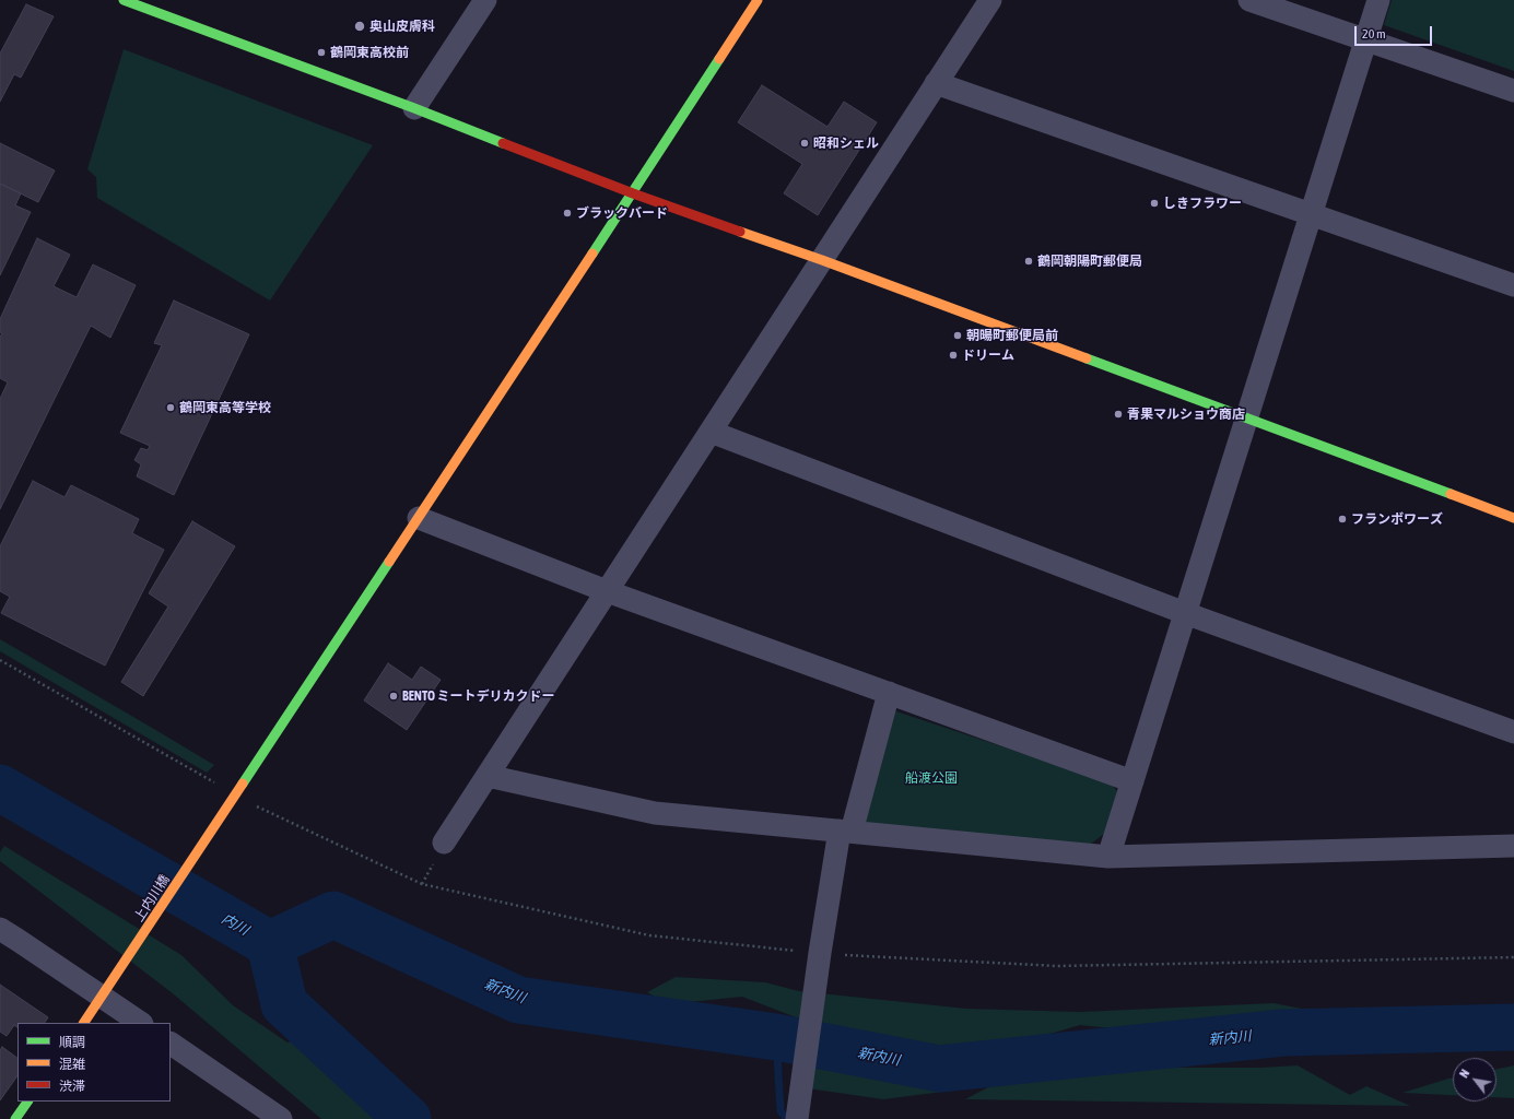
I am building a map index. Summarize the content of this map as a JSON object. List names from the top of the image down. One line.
{"streets":{"street":["上内川橋"]},"water":["内川","新内川"],"parks":["船渡公園"],"places":["奥山皮膚科","鶴岡東高校前","昭和シェル","しきフラワー","ブラックバード","鶴岡朝陽町郵便局","朝暘町郵便局前","ドリーム","鶴岡東高等学校","青果マルショウ商店","フランボワーズ","BENTO ミートデリカクドー"],"legend":["順調","混雑","渋滞"],"scale_bar":"20 m","north":"top left"}
